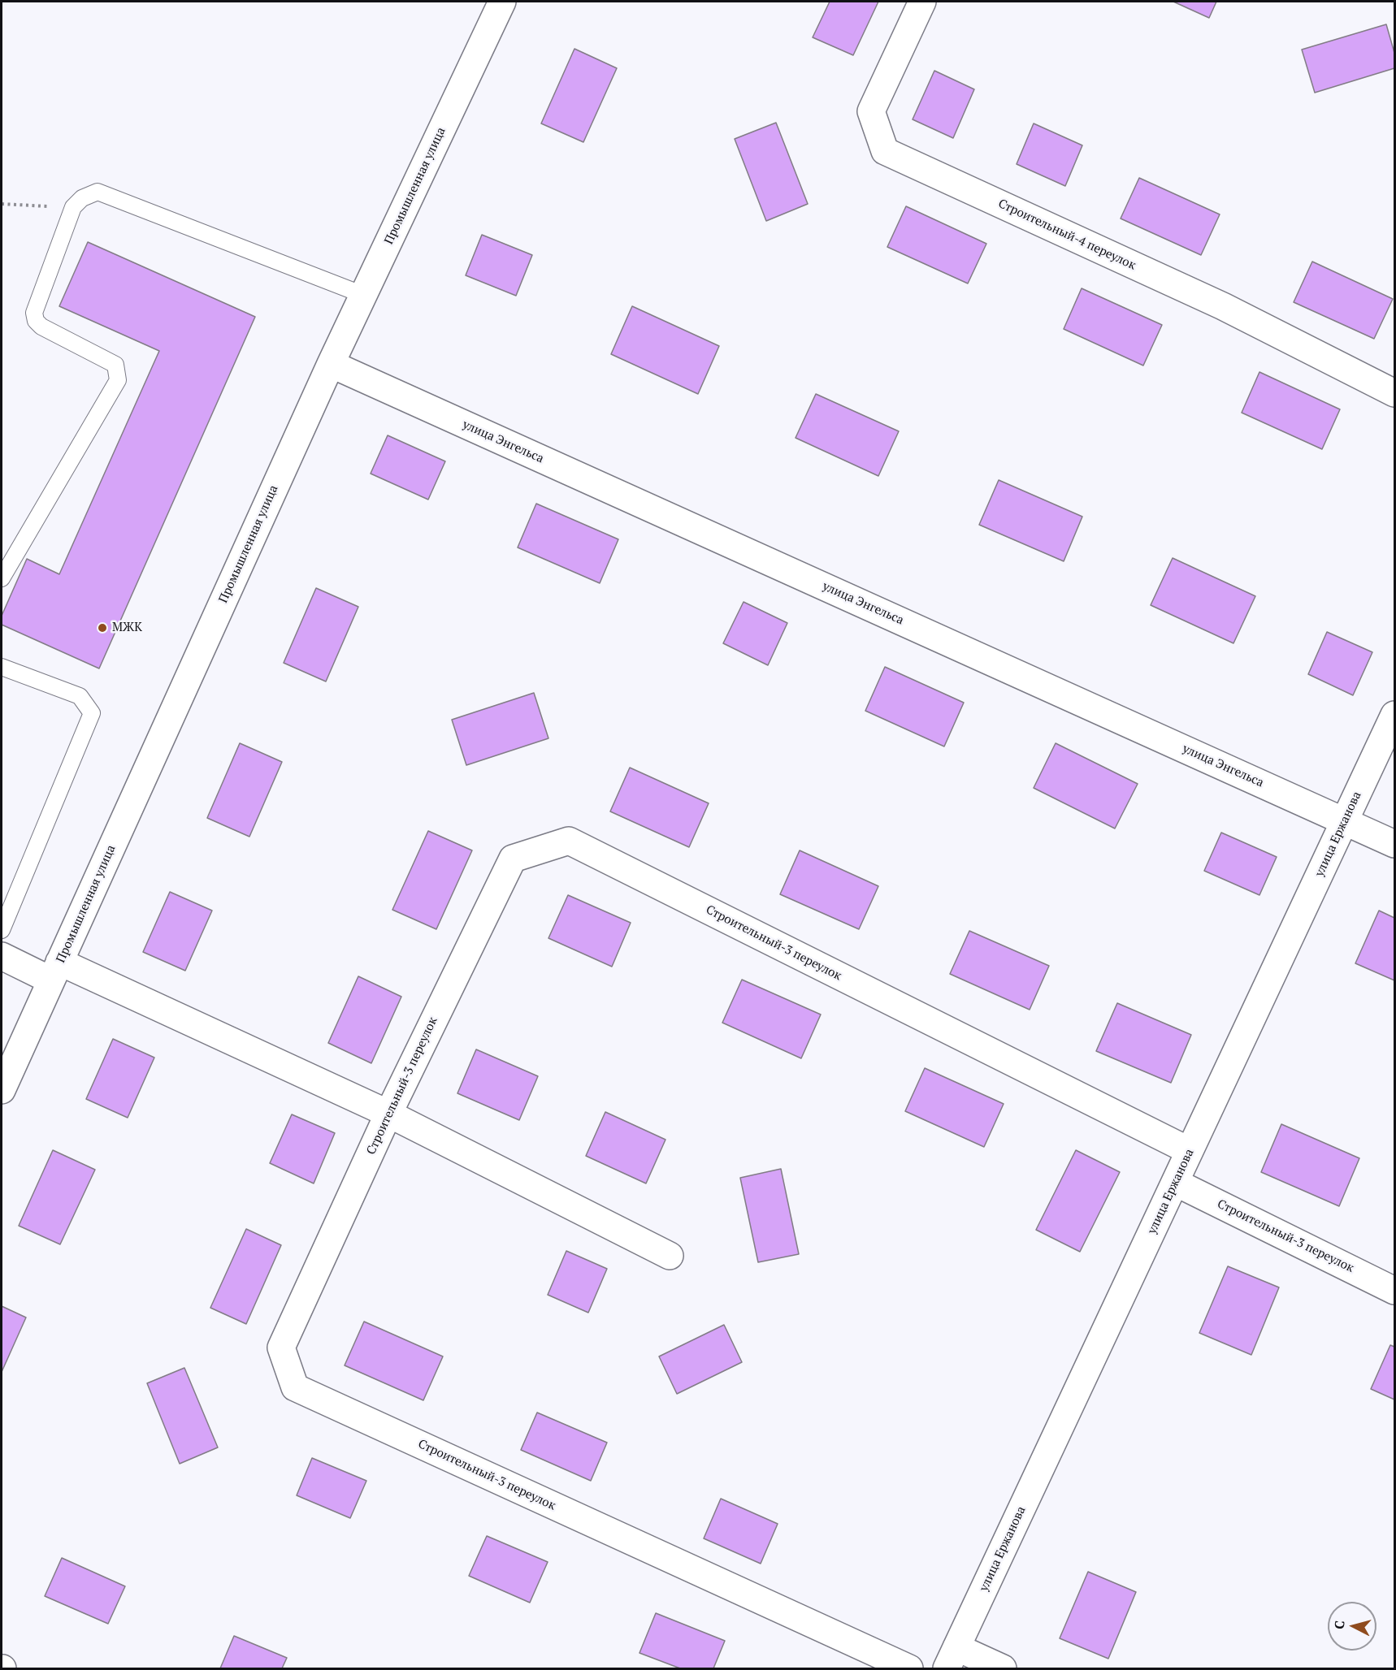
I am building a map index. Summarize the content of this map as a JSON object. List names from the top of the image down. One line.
{"streets":{"street":["Промышленная улица","Строительный-4 переулок","улица Энгельса","улица Ержанова","Строительный-3 переулок"]},"crossings":[["Промышленная улица","улица Энгельса"],["улица Энгельса","улица Ержанова"],["улица Ержанова","Строительный-3 переулок"]],"places":["МЖК"],"north":"left"}
